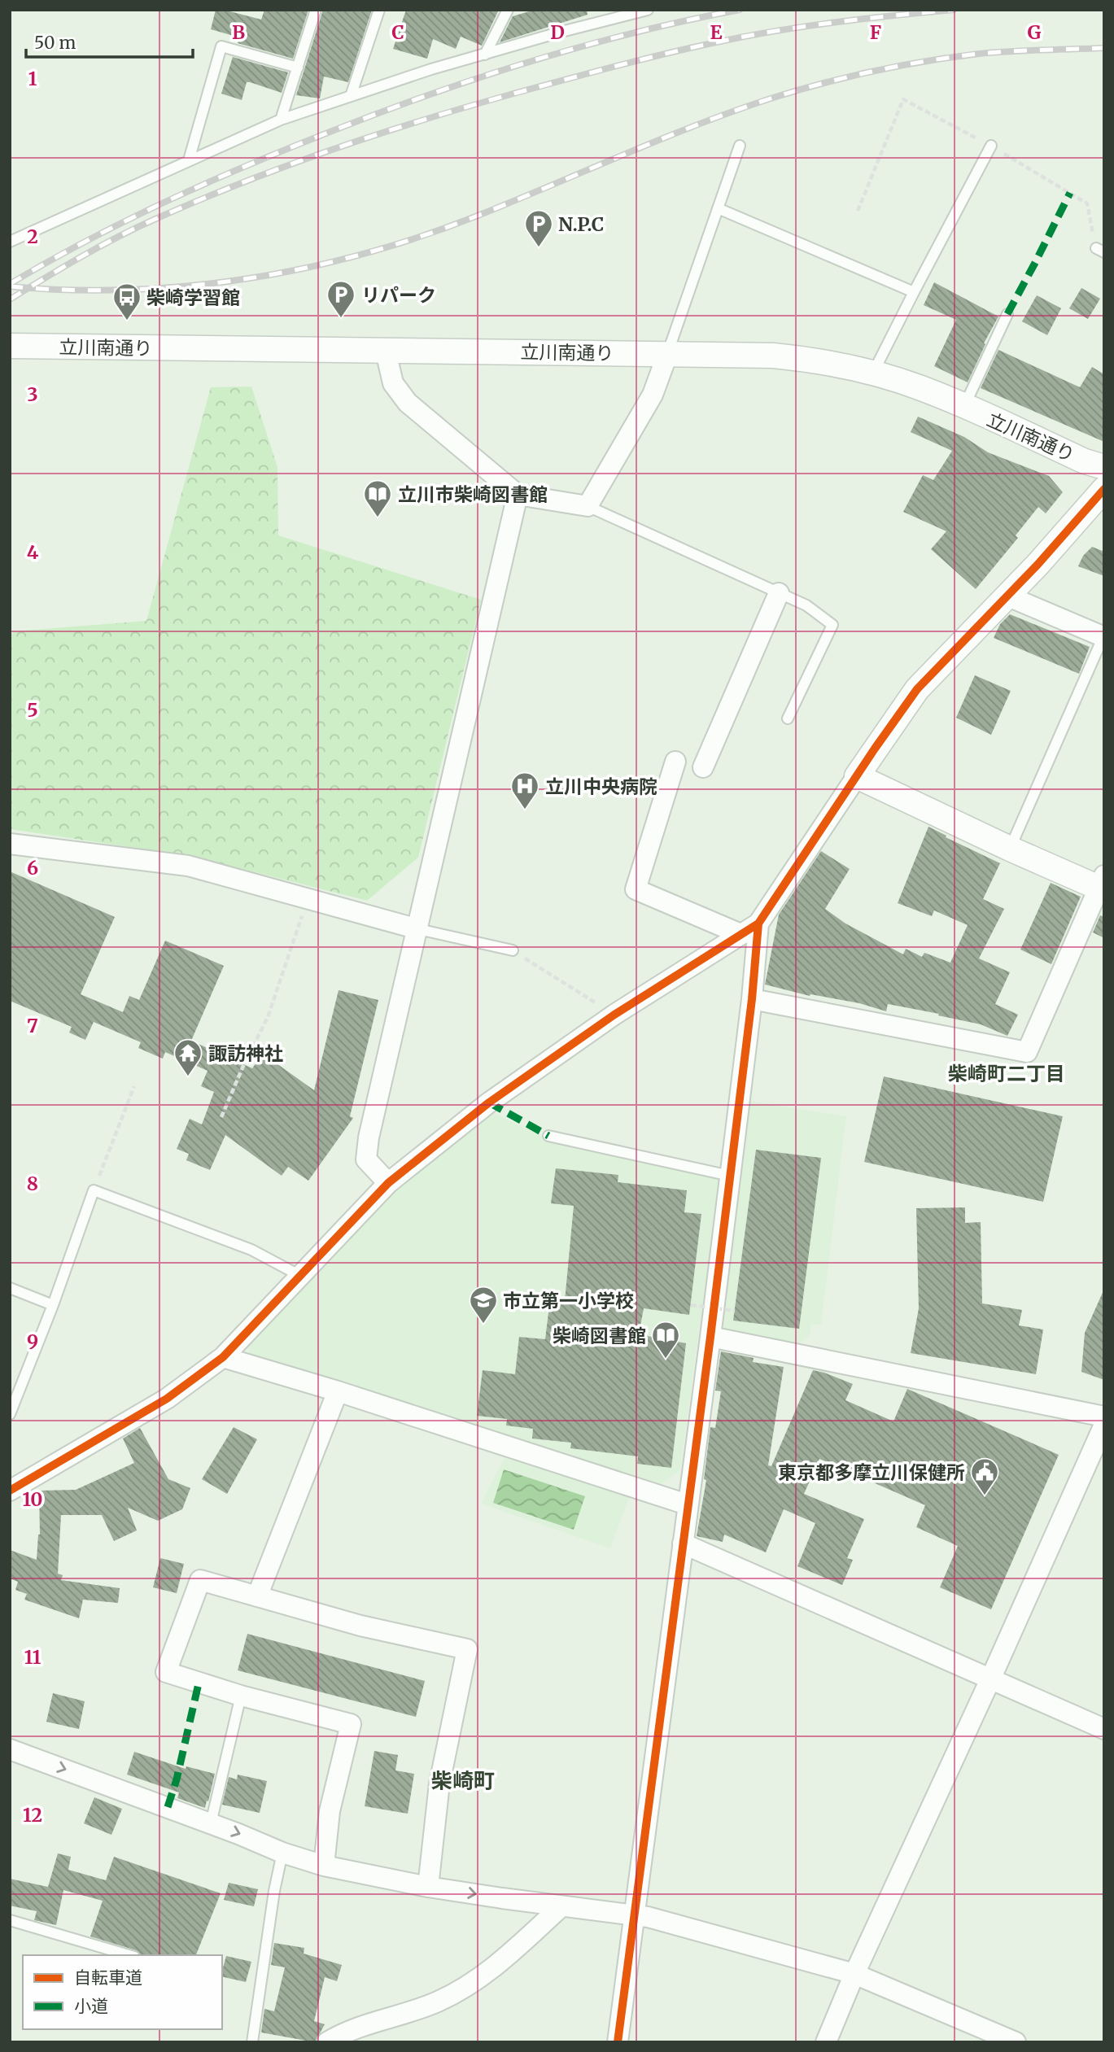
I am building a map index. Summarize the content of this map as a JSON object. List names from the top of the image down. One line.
{"streets":{"street":["立川南通り"]},"districts":["柴崎町二丁目","柴崎町"],"places":{"parking":["N.P.C","リパーク"],"bus stop":["柴崎学習館"],"library":["立川市柴崎図書館","柴崎図書館"],"hospital":["立川中央病院"],"temple":["諏訪神社"],"school or university":["市立第一小学校"],"public building":["東京都多摩立川保健所"]},"legend":["自転車道","小道"],"scale_bar":"50 m","grid":{"columns":["B","C","D","E","F","G"],"rows":["1","2","3","4","5","6","7","8","9","10","11","12"]}}
